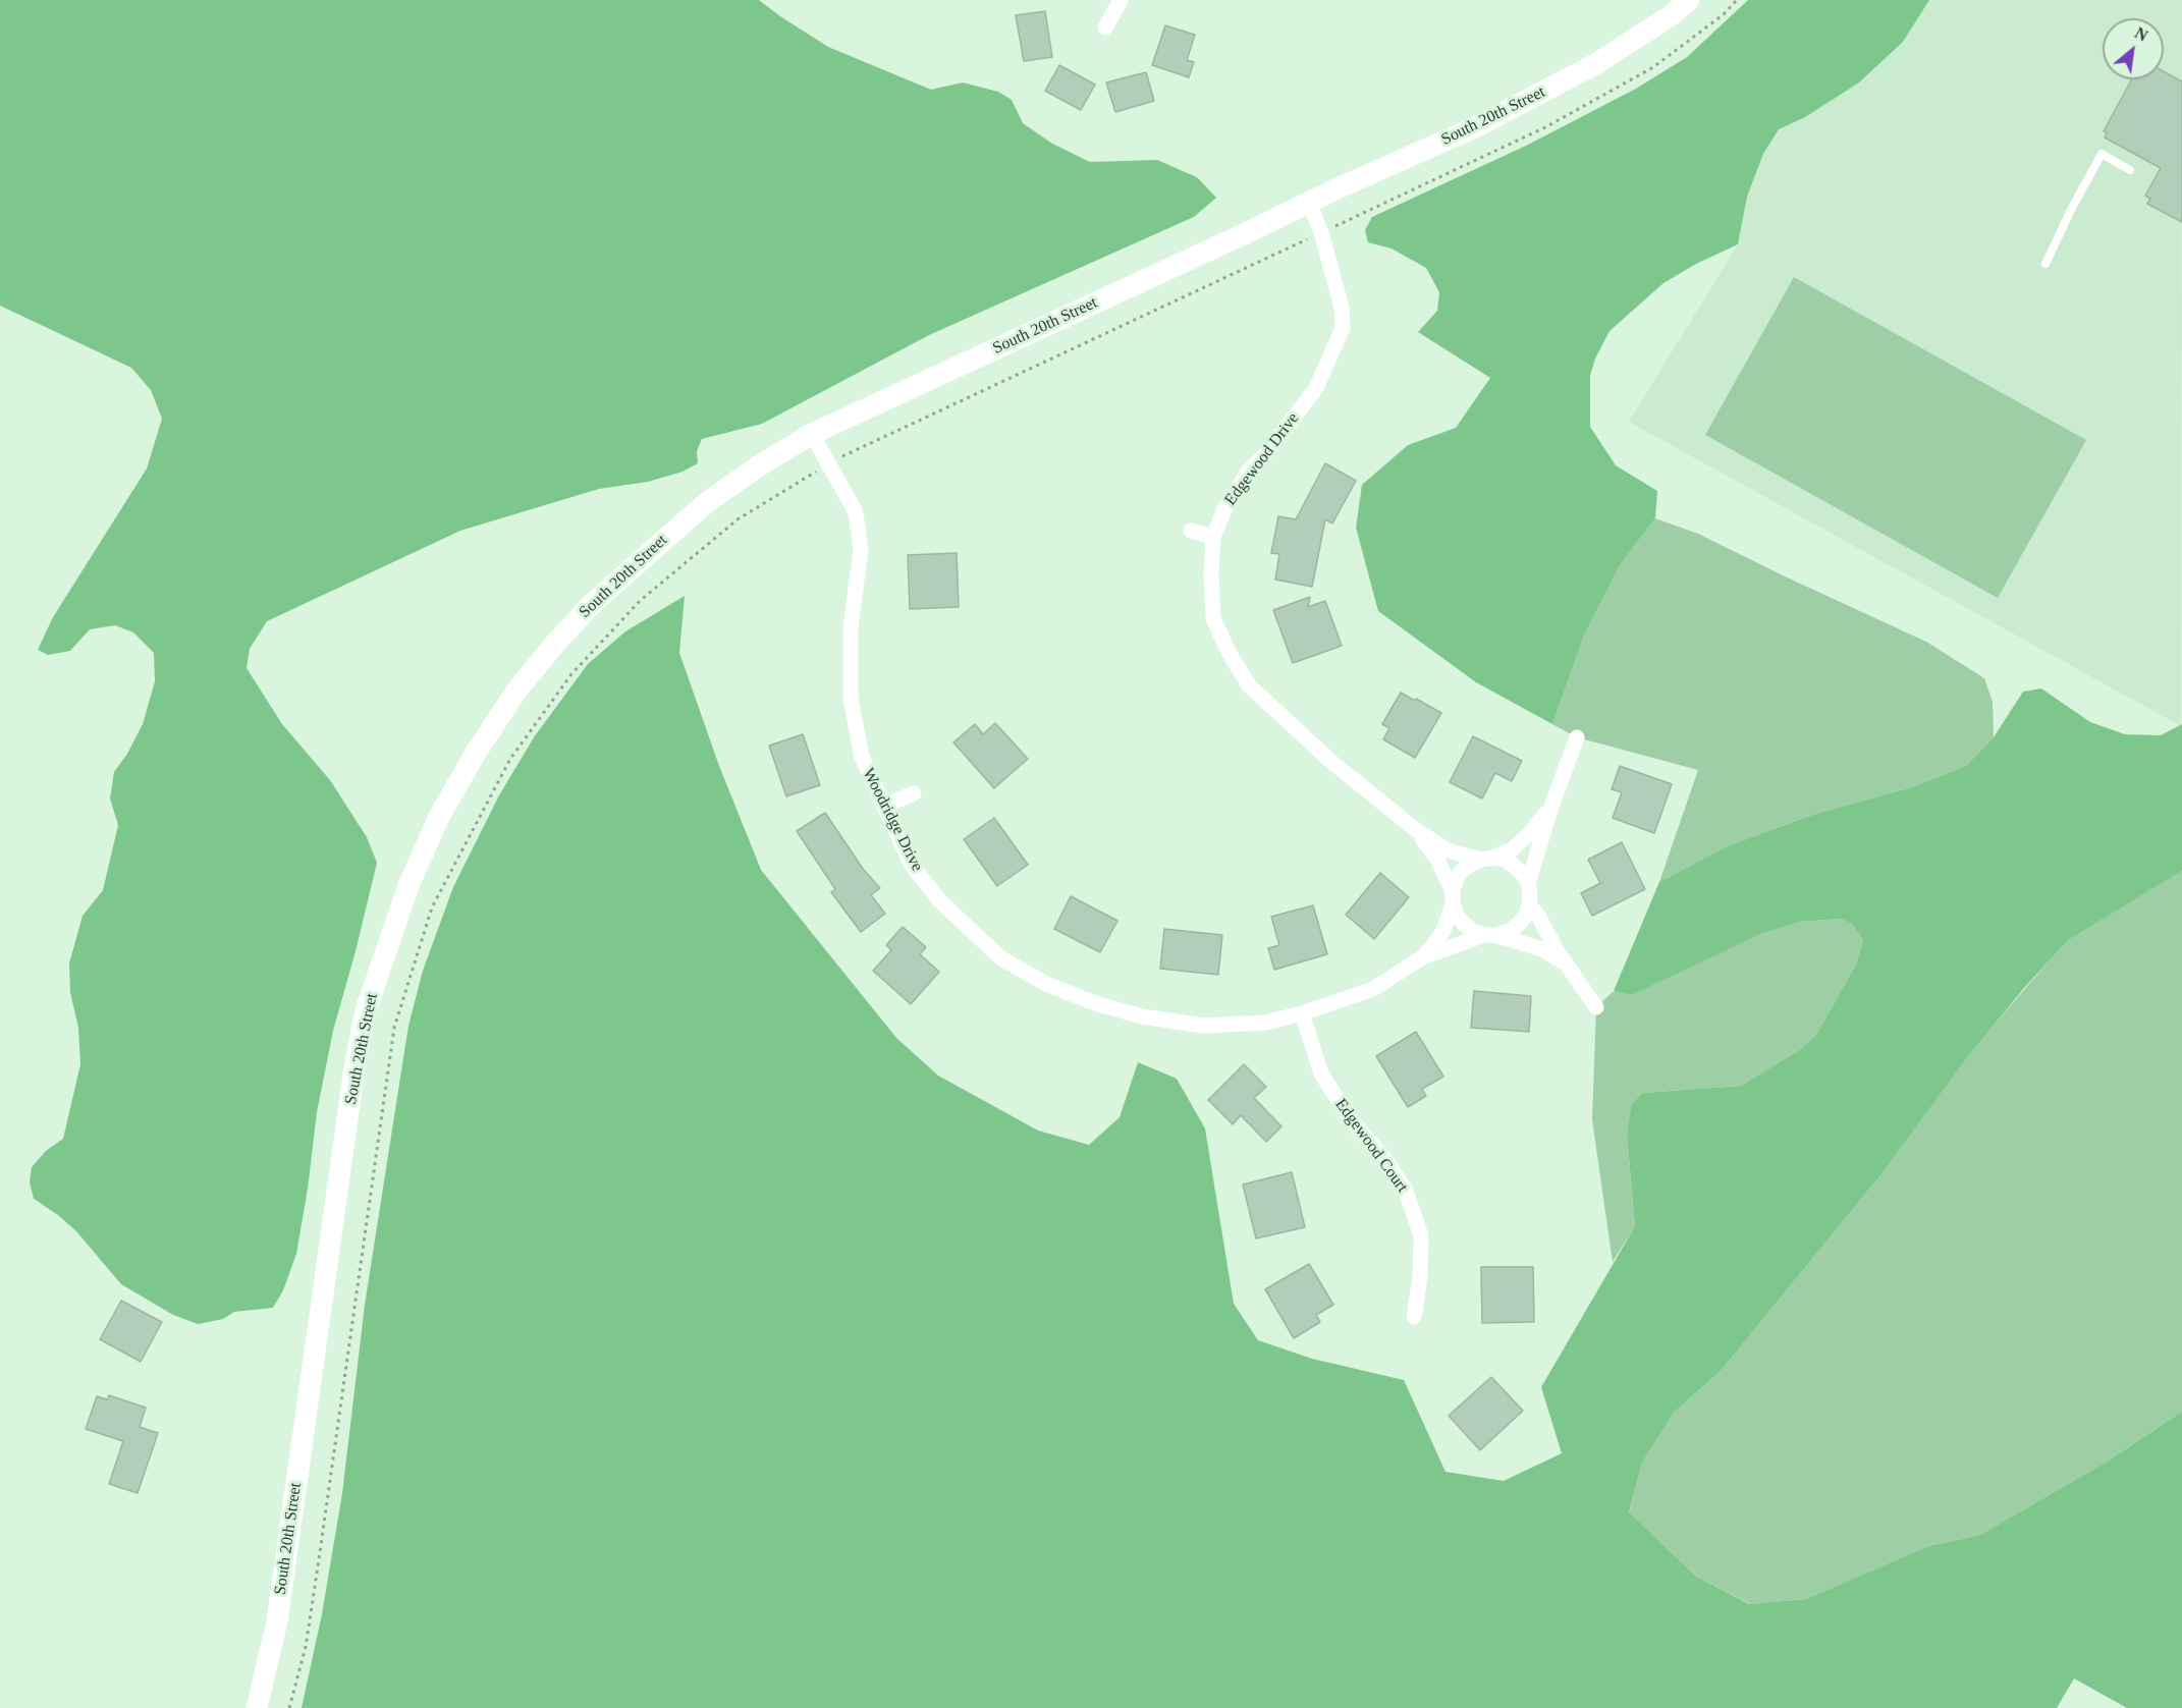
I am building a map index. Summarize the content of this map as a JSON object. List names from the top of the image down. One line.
{"streets":{"main road":["South 20th Street"],"street":["Edgewood Drive","Woodridge Drive","Edgewood Court"]},"crossings":[["South 20th Street","Edgewood Drive"],["South 20th Street","Woodridge Drive"],["Woodridge Drive","Edgewood Court"]],"north":"top right"}
